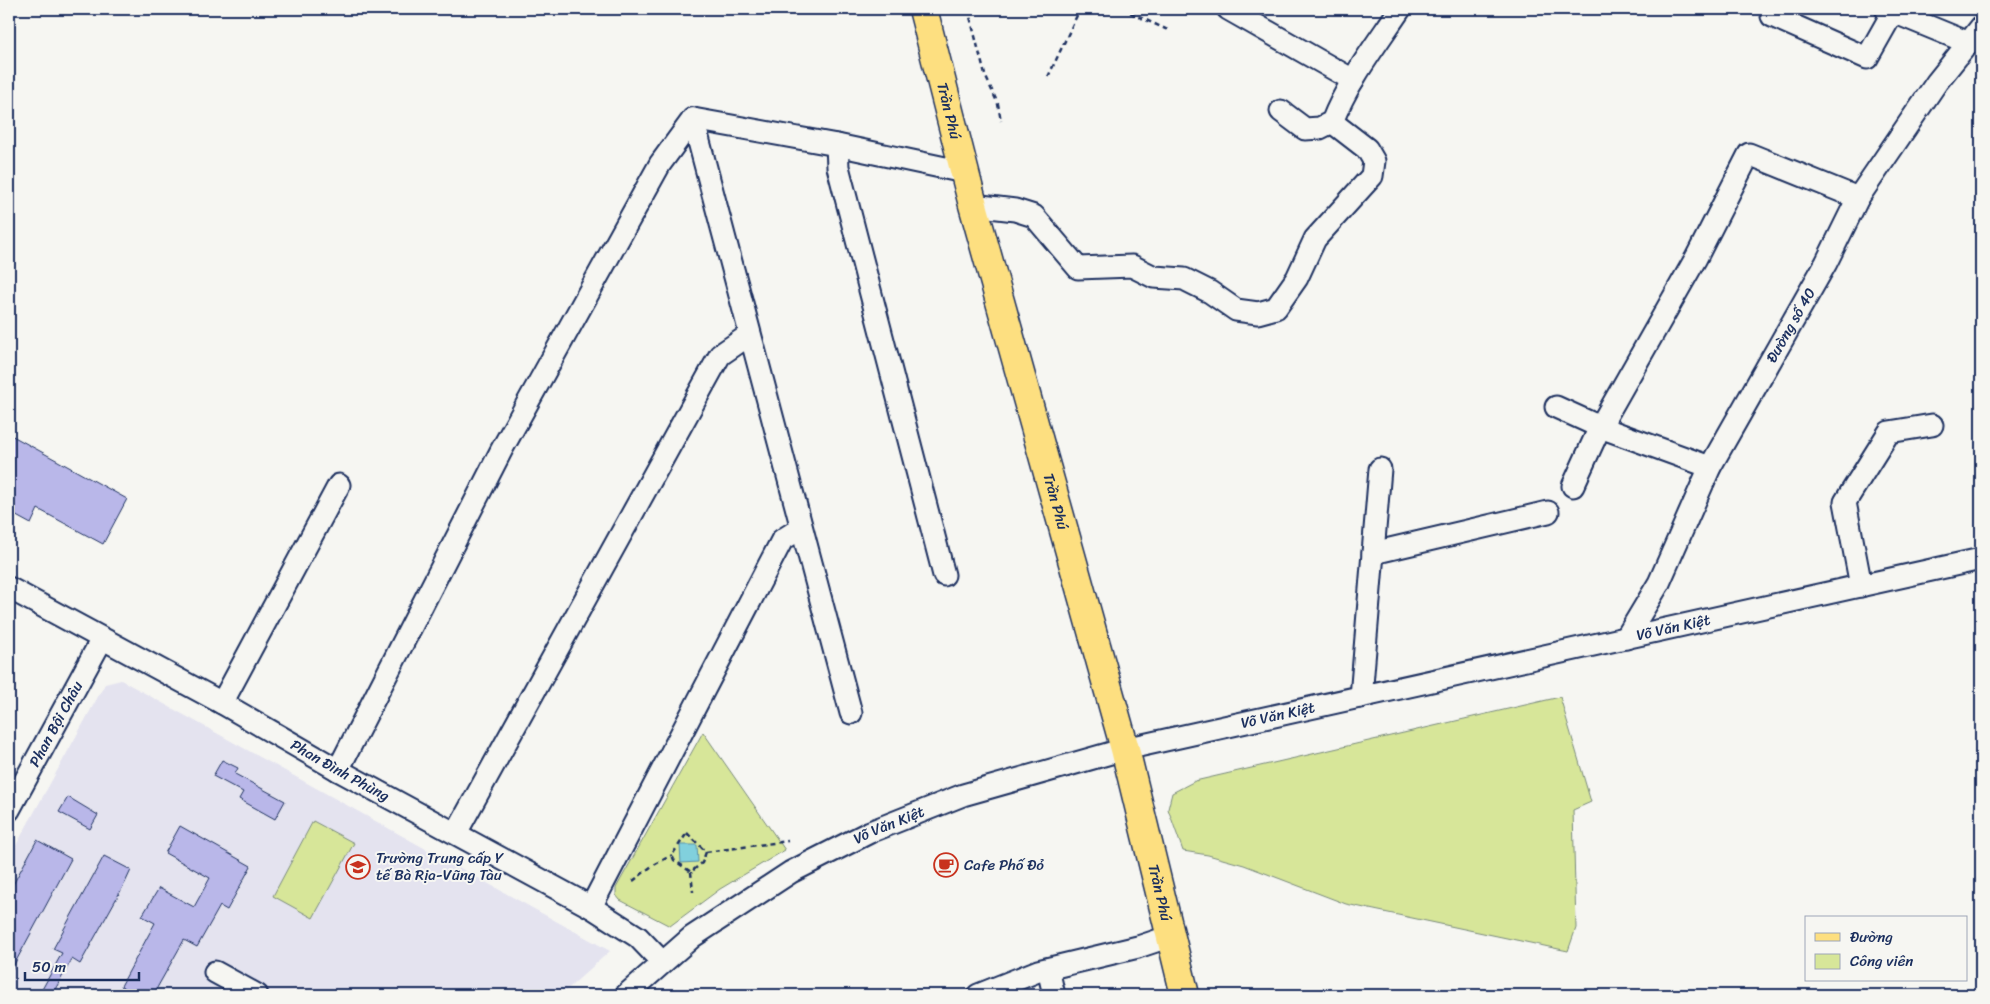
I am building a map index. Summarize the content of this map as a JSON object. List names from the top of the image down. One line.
{"streets":{"main road":["Trần Phú"],"street":["Đường số 40","Võ Văn Kiệt","Phan Bội Châu","Phan Đình Phùng"]},"crossings":[["Trần Phú","Võ Văn Kiệt"],["Đường số 40","Võ Văn Kiệt"],["Võ Văn Kiệt","Phan Đình Phùng"],["Phan Bội Châu","Phan Đình Phùng"]],"places":{"cafe":["Cafe Phố Đỏ"],"school or university":["Trường Trung cấp Y tế Bà Rịa-Vũng Tàu"]},"legend":["Đường","Công viên"],"scale_bar":"50 m"}
